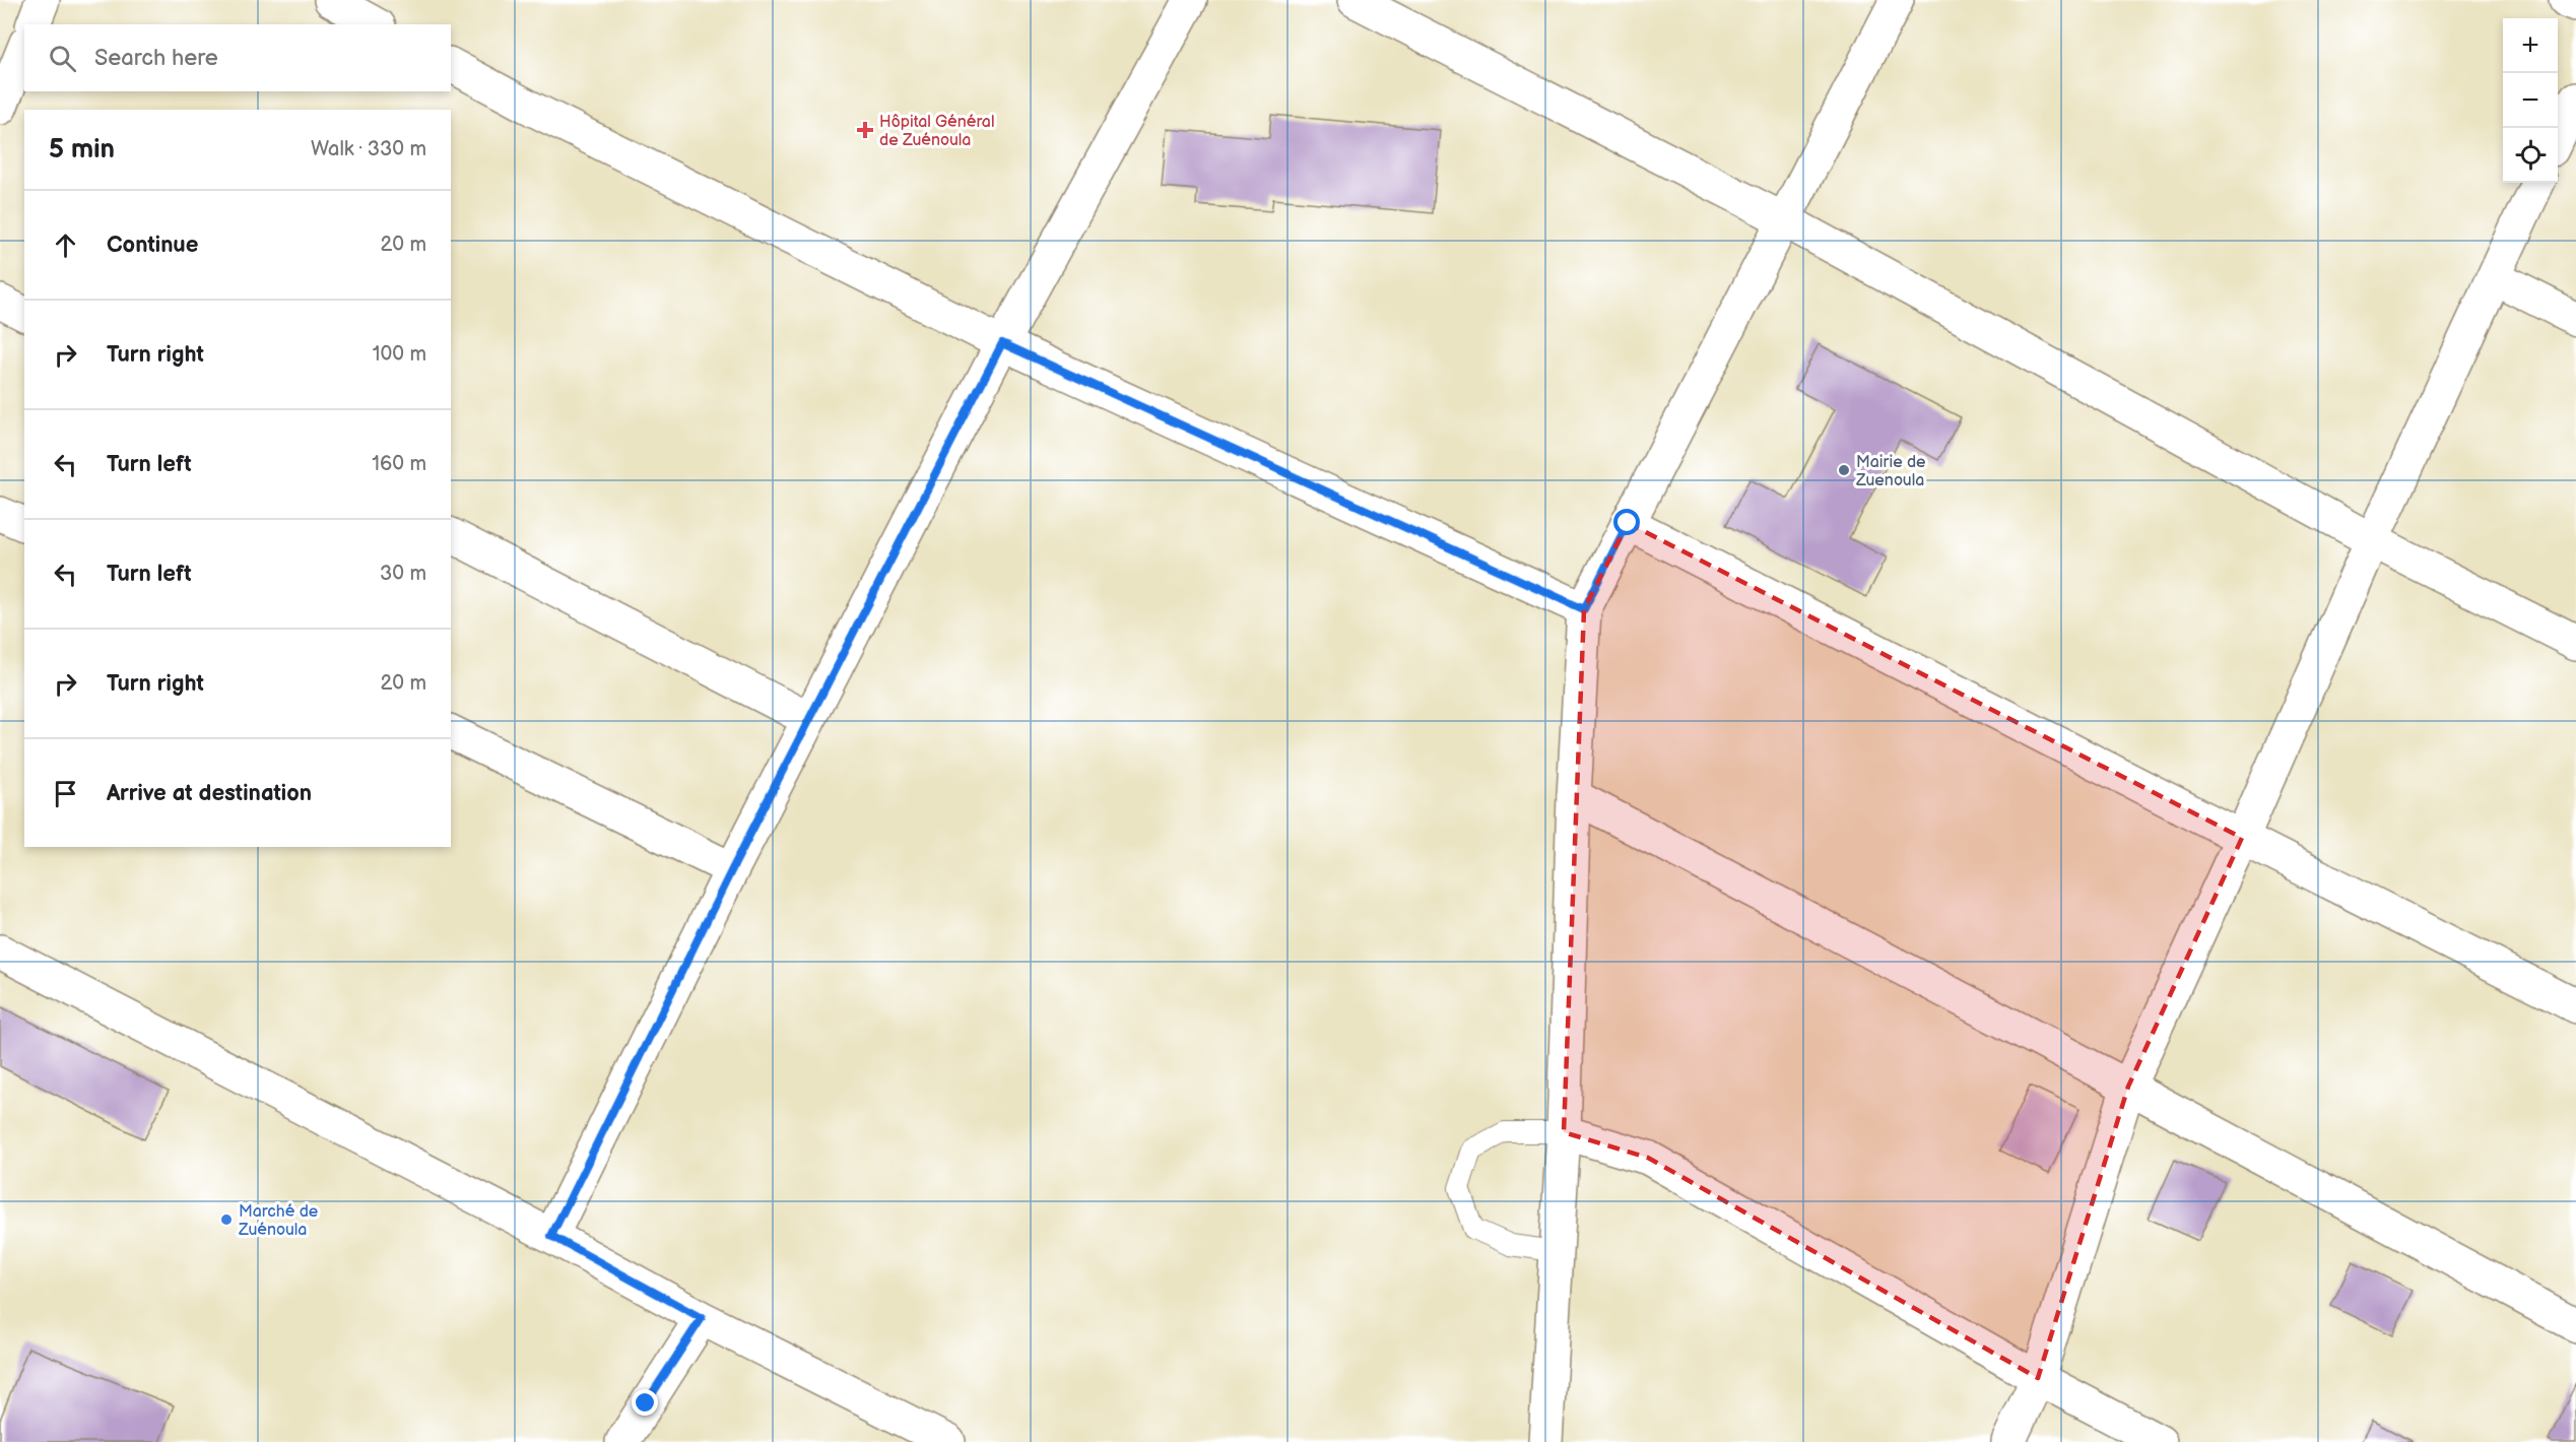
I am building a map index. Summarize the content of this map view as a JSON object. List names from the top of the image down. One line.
{"places":{"health":["Hôpital Général de Zuénoula"],"other":["Mairie de Zuenoula","Marché de Zuénoula"]},"page":{"map_buttons":["+","−"],"search":"Search here","heading":["5 min","Walk · 330 m"],"list":[["Continue","20 m"],["Turn right","100 m"],["Turn left","160 m"],["Turn left","30 m"],["Turn right","20 m"],"Arrive at destination"]}}
